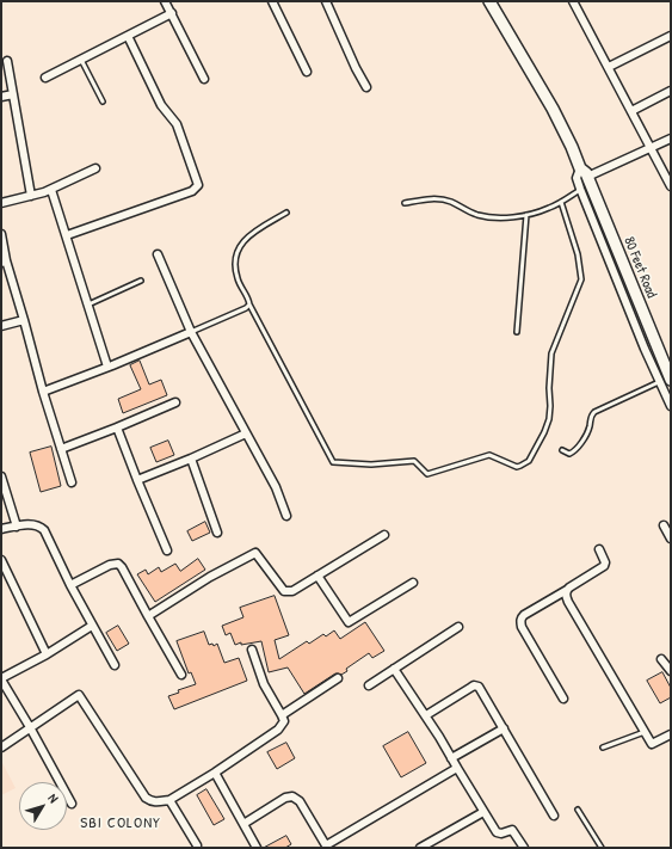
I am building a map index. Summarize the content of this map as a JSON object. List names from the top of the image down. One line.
{"streets":{"street":["80 Feet Road"]},"districts":["SBI COLONY"],"north":"top right"}
